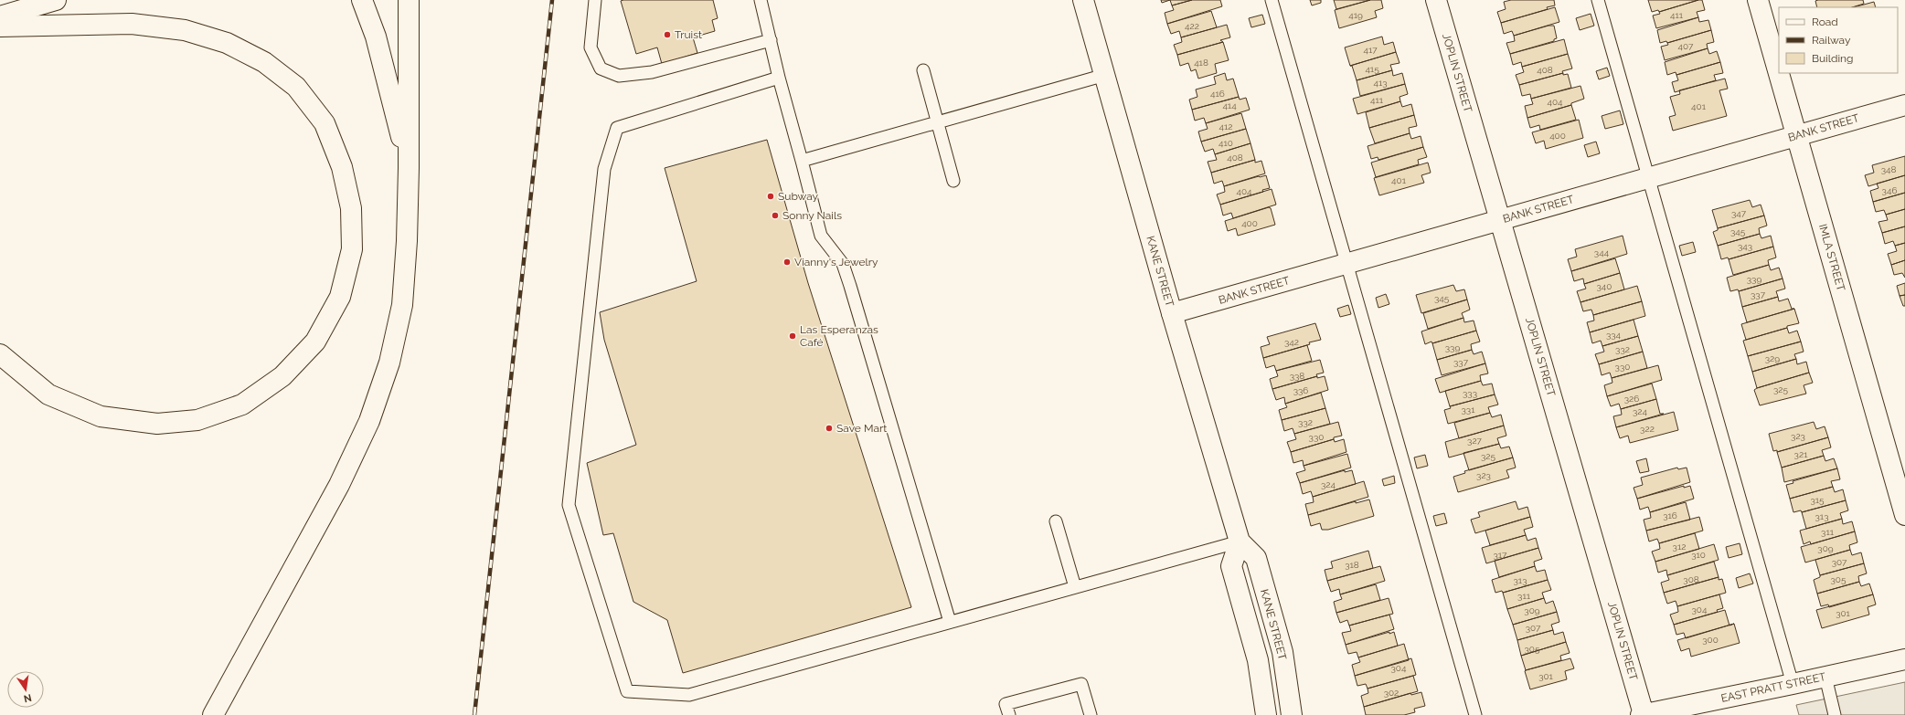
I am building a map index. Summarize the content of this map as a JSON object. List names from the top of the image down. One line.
{"streets":{"main road":["JOPLIN STREET","BANK STREET","IMLA STREET","KANE STREET","EAST PRATT STREET"]},"crossings":[["JOPLIN STREET","BANK STREET"],["JOPLIN STREET","EAST PRATT STREET"],["BANK STREET","IMLA STREET"],["BANK STREET","KANE STREET"]],"places":["Truist","Subway","Sonny Nails","Vianny's Jewelry","Las Esperanzas Café","Save Mart"],"house_numbers":["419","411","422","407","417","418","415","408","413","416","411","404","414","401","412","400","410","408","348","401","346","404","347","400","345","343","344","339","340","337","345","334","342","339","332","329","337","330","338","325","336","333","326","331","324","332","322","323","330","327","321","325","323","324","315","316","313","311","312","309","317","310","307","318","308","305","313","311","304","309","301","307","300","305","304","301","302"],"legend":["Road","Railway","Building"],"north":"bottom"}
